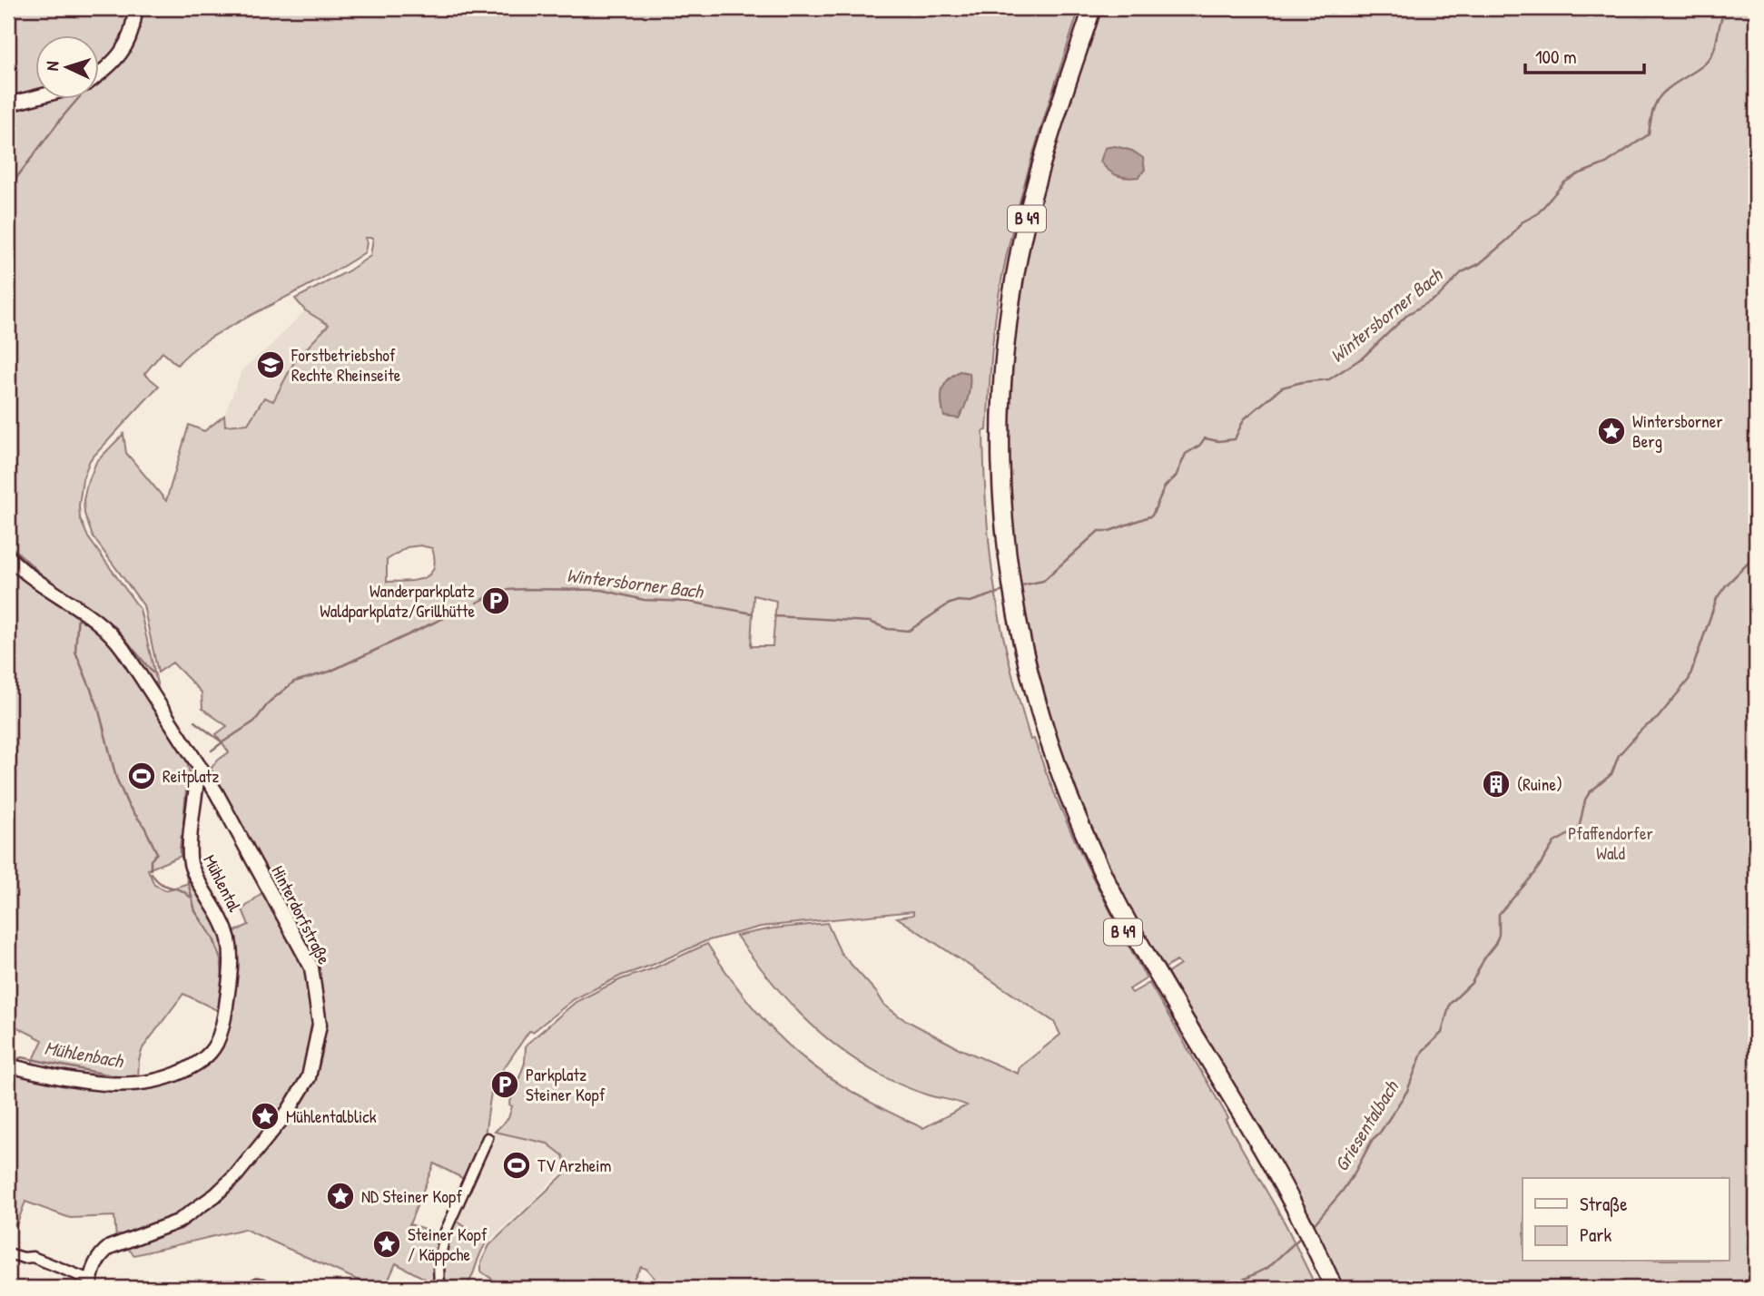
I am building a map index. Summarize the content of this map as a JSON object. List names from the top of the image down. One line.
{"streets":{"highway":["B 49"],"street":["Mühlental","Hinterdorfstraße"]},"crossings":[["Mühlental","Hinterdorfstraße"]],"water":["Wintersborner Bach","Mühlenbach","Griesentalbach"],"parks":["Pfaffendorfer Wald"],"places":{"school or university":["Forstbetriebshof Rechte Rheinseite"],"place":["Wintersborner Berg","Mühlentalblick","ND Steiner Kopf","Steiner Kopf / Käppche"],"parking":["Wanderparkplatz Waldparkplatz/Grillhütte","Parkplatz Steiner Kopf"],"sports":["Reitplatz","TV Arzheim"],"building":["(Ruine)"]},"legend":["Straße","Park"],"scale_bar":"100 m","north":"left"}
